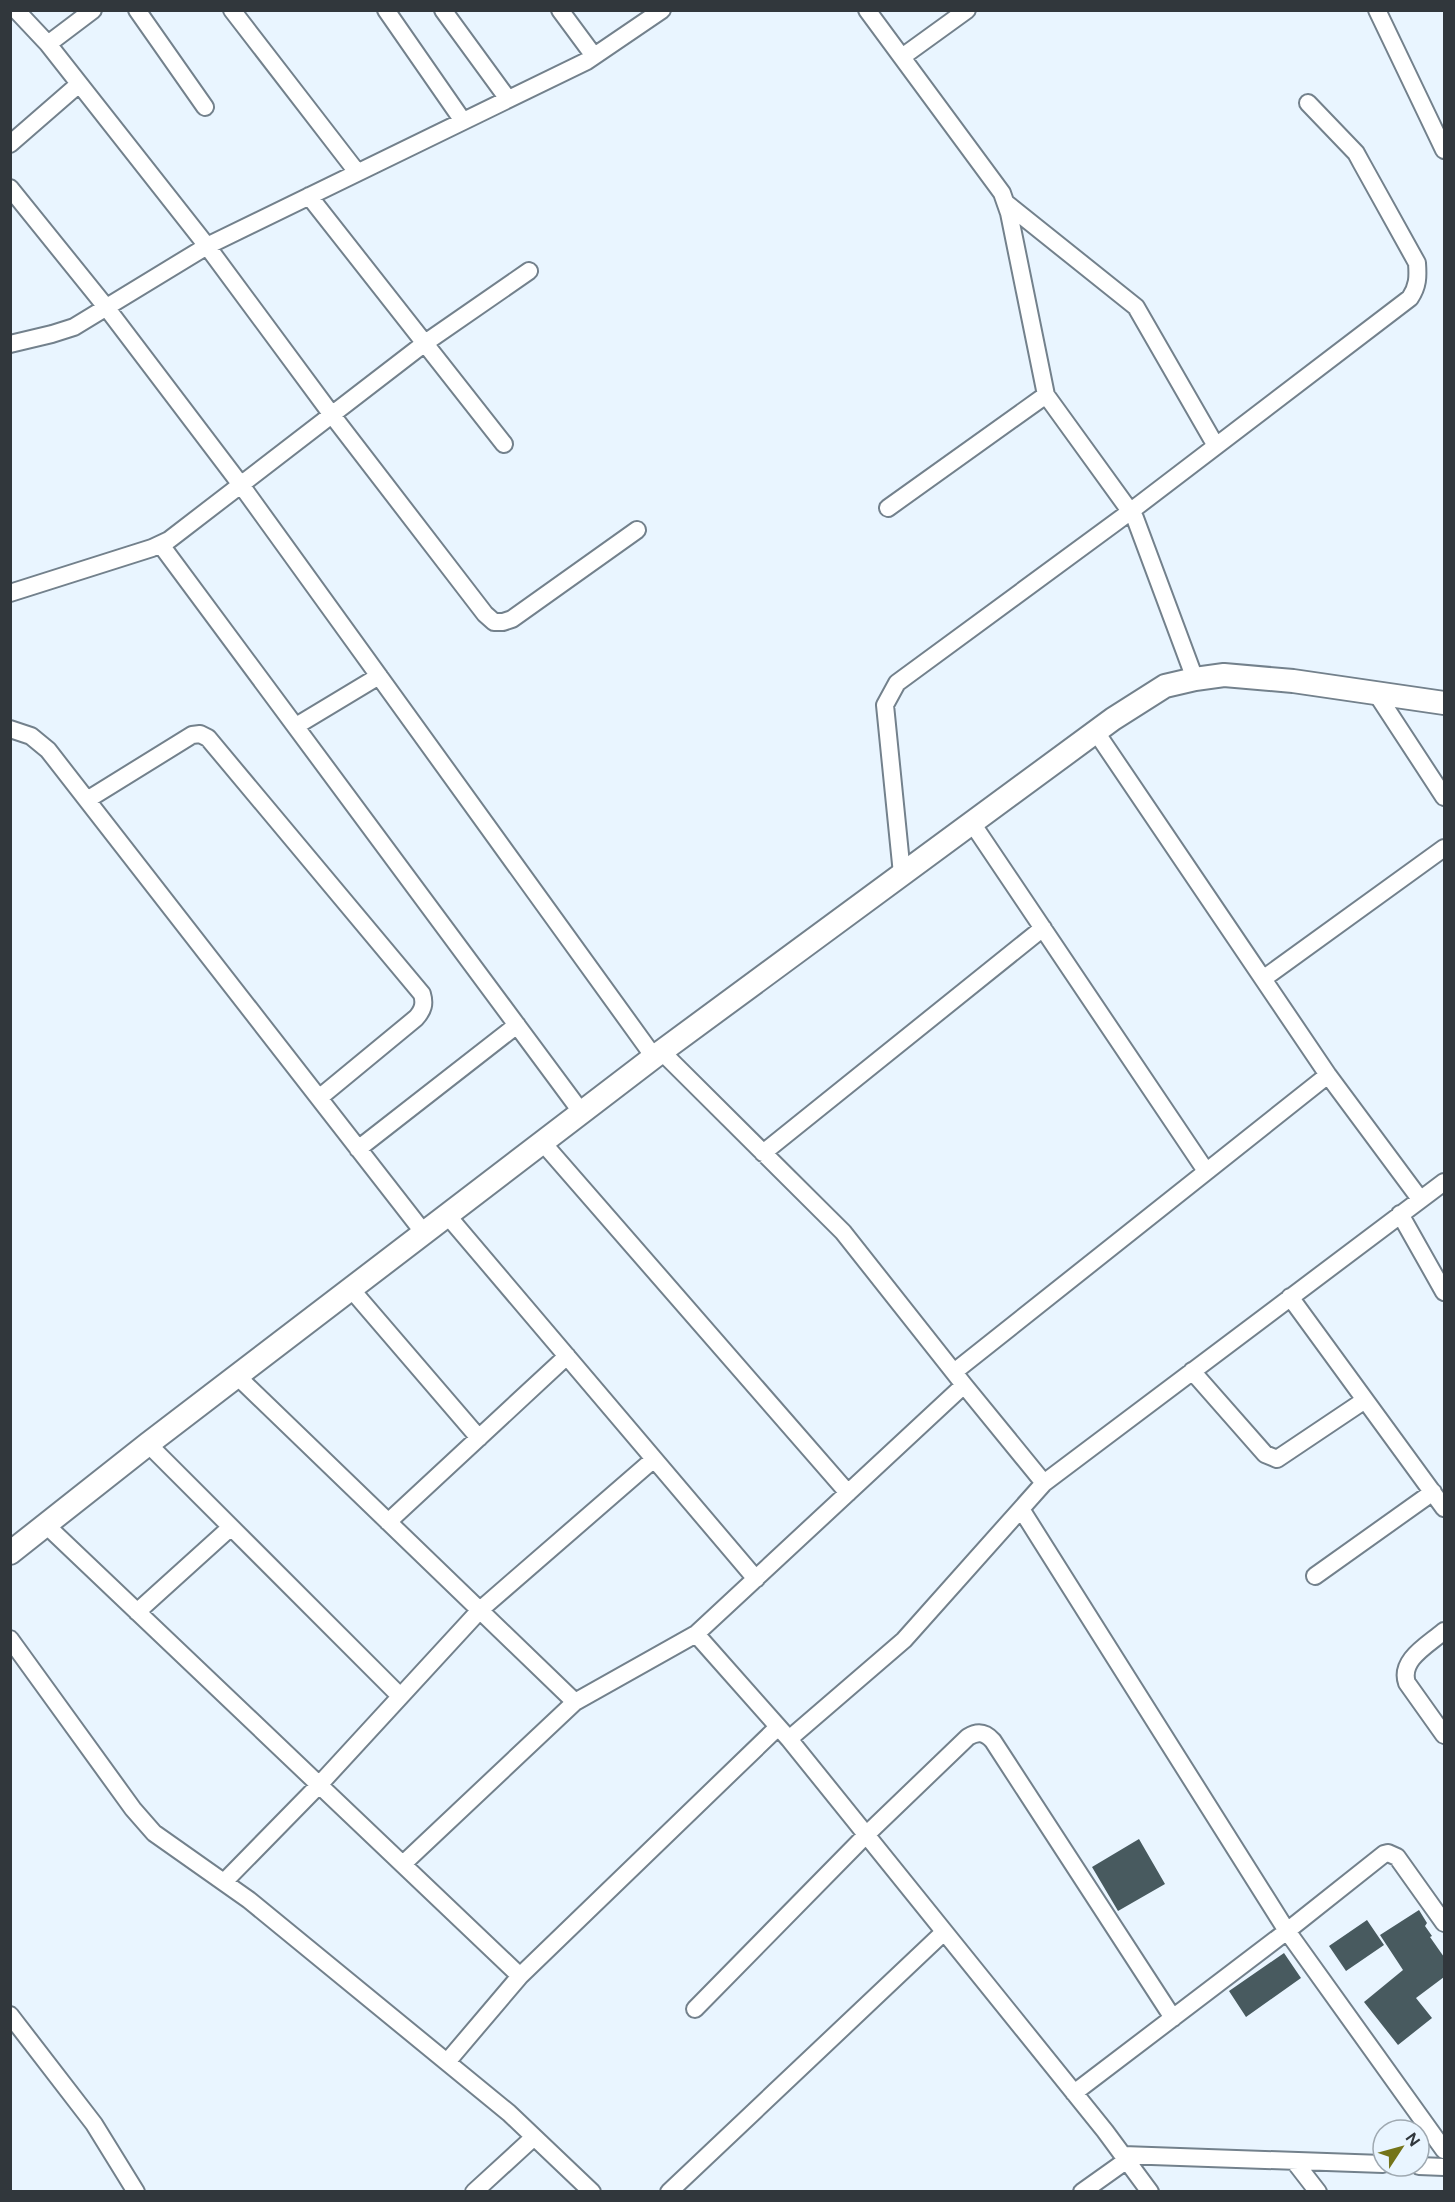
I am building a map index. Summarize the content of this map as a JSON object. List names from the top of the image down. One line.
{"north":"top right"}
